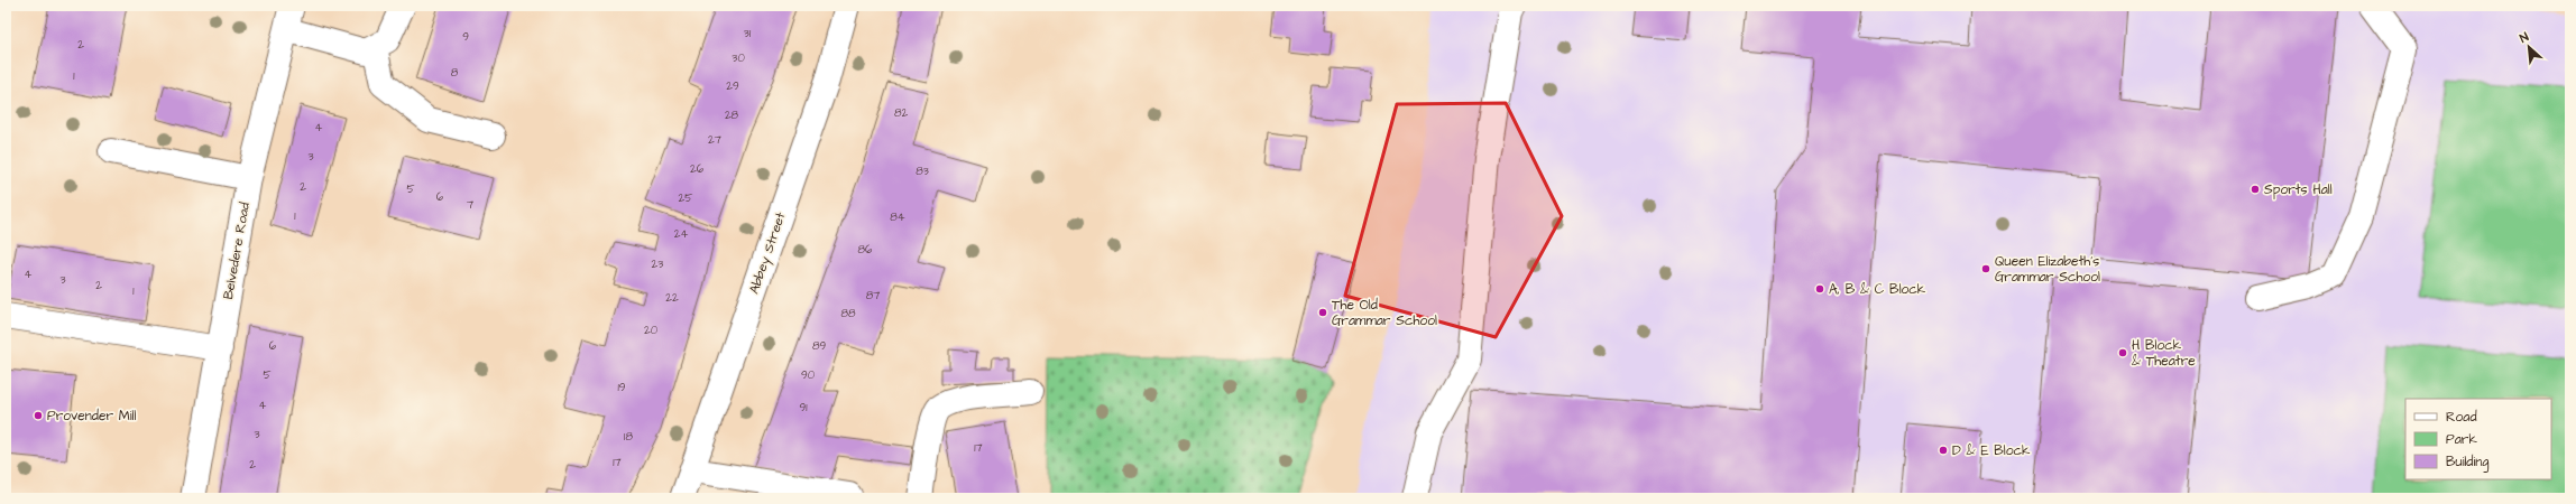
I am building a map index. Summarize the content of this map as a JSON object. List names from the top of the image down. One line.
{"streets":{"street":["Belvedere Road","Abbey Street"]},"places":["Sports Hall","Queen Elizabeth's Grammar School","A, B & C Block","The Old Grammar School","H Block & Theatre","Provender Mill","D & E Block"],"house_numbers":["31","9","2","30","8","1","29","82","28","4","27","3","26","83","2","5","6","25","7","1","84","24","86","23","4","3","2","1","87","22","88","20","6","89","5","90","19","4","91","3","18","17","17","2"],"legend":["Road","Park","Building"],"north":"top left"}
